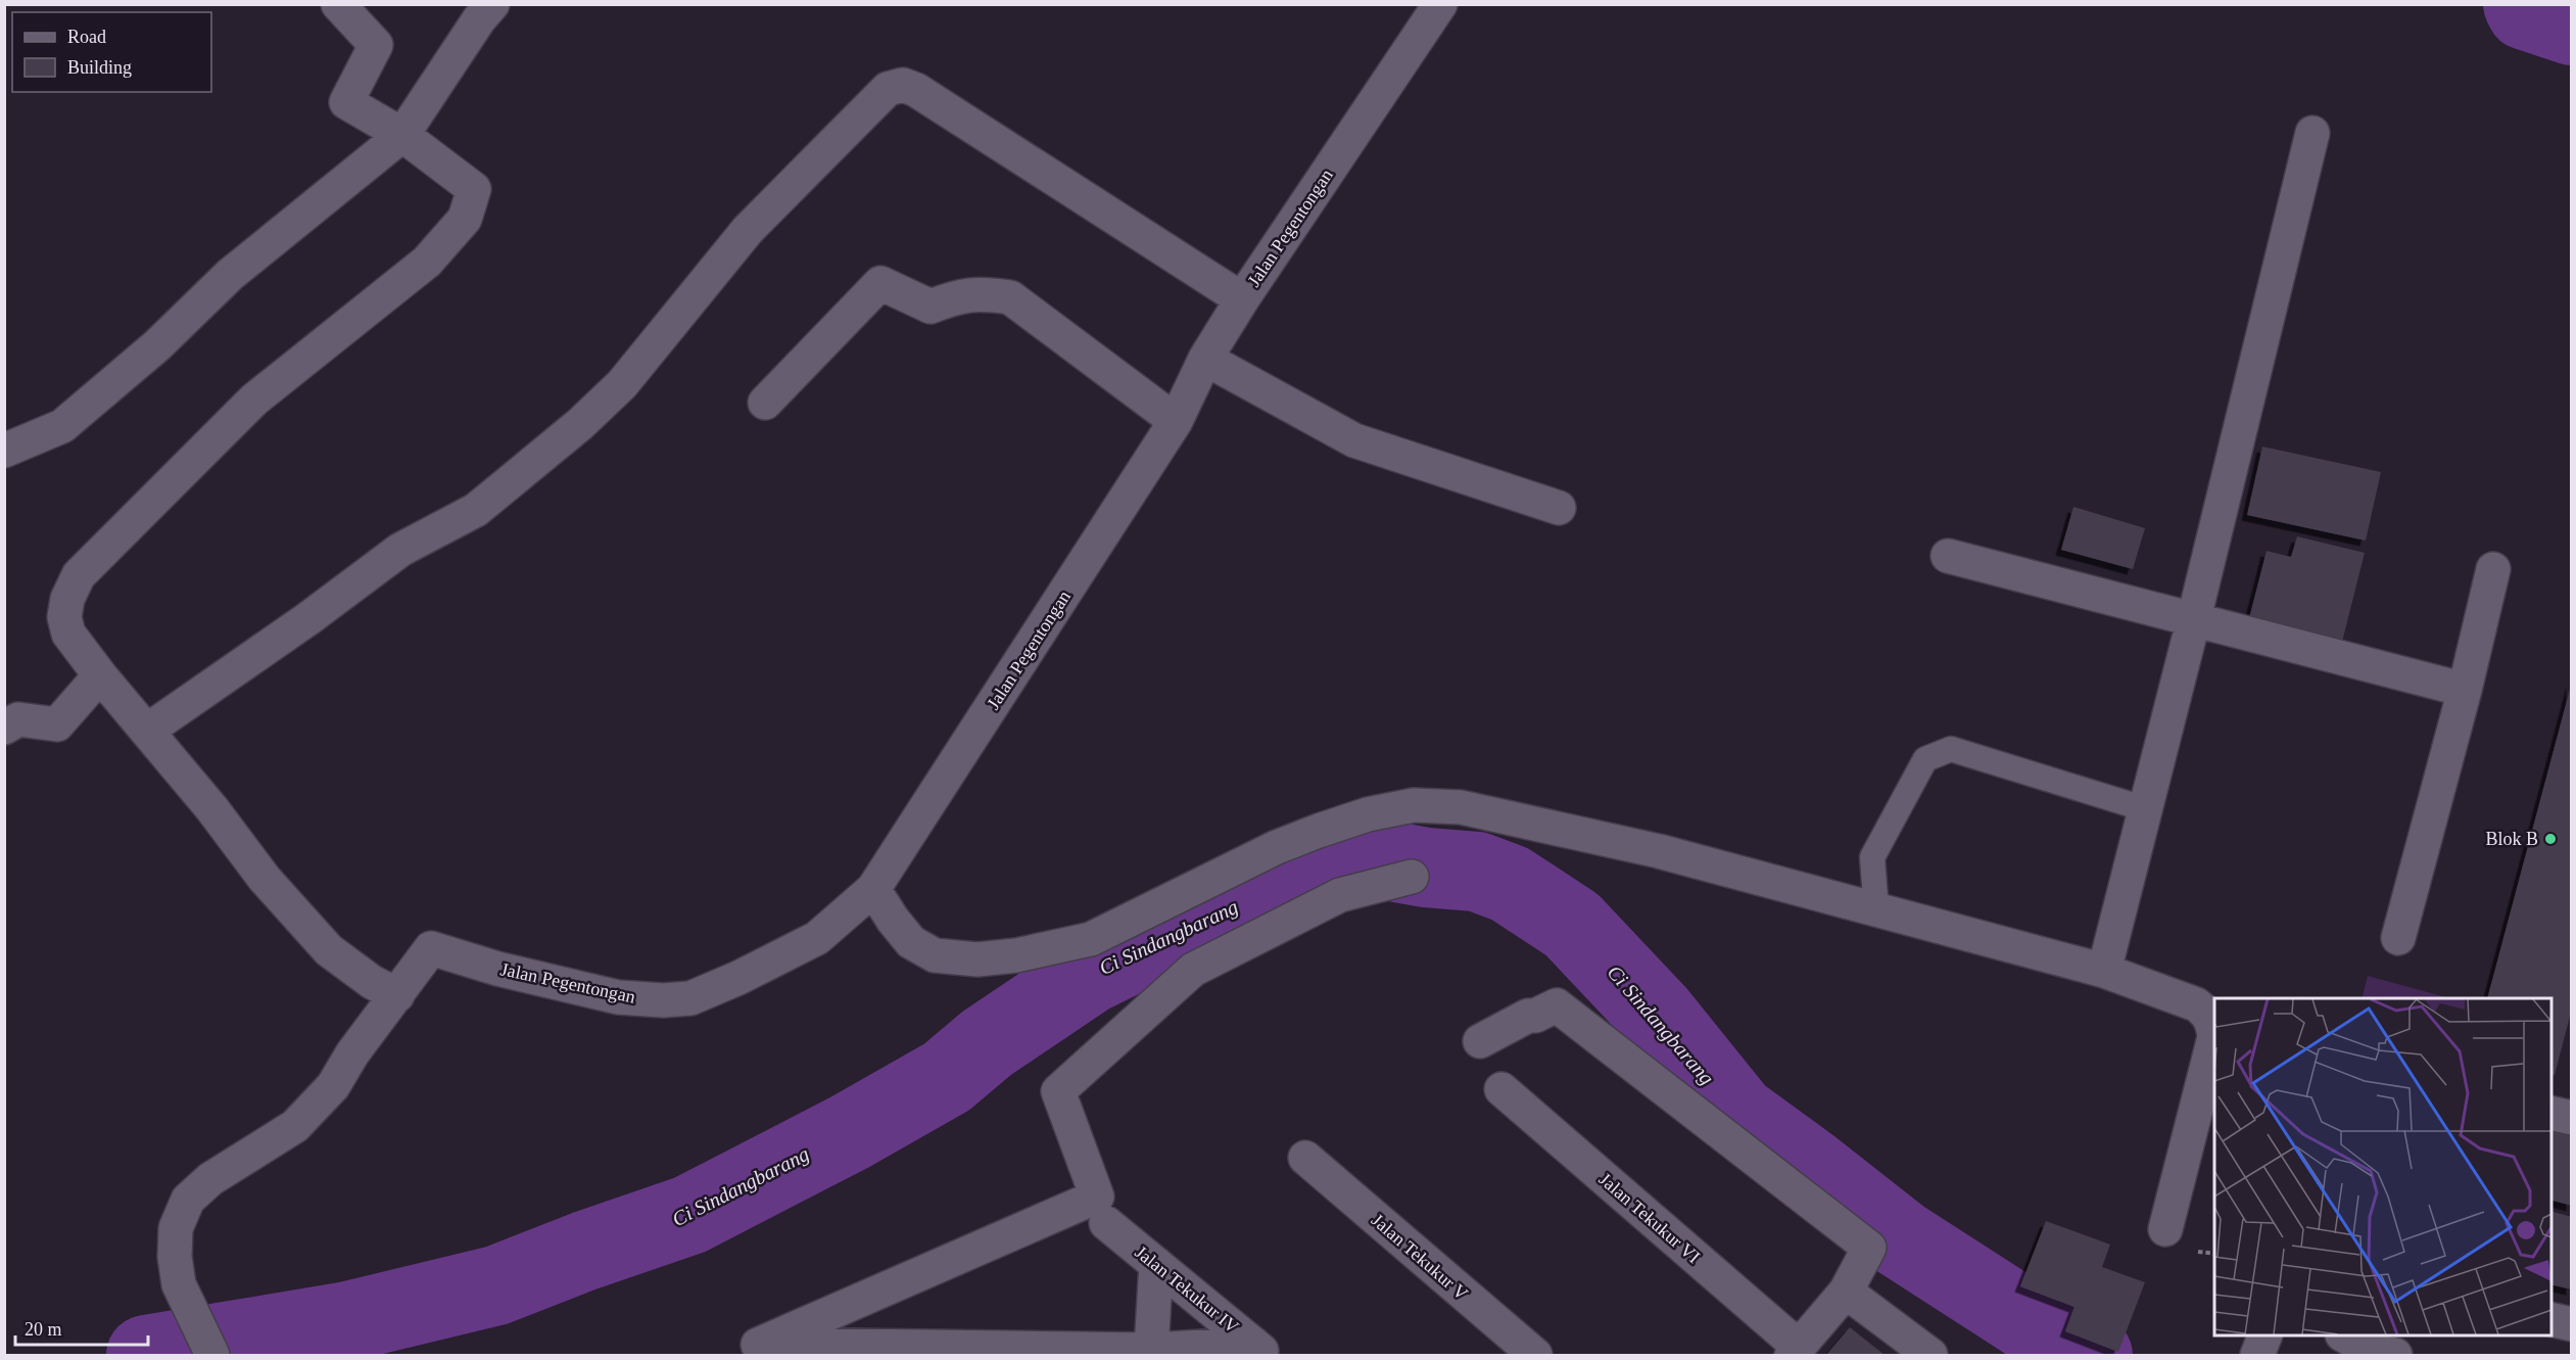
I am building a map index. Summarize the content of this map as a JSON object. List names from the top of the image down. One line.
{"streets":{"street":["Jalan Pegentongan","Jalan Tekukur VI","Jalan Tekukur V","Jalan Tekukur IV"]},"water":["Ci Sindangbarang"],"places":["Blok B"],"legend":["Road","Building"],"scale_bar":"20 m"}
